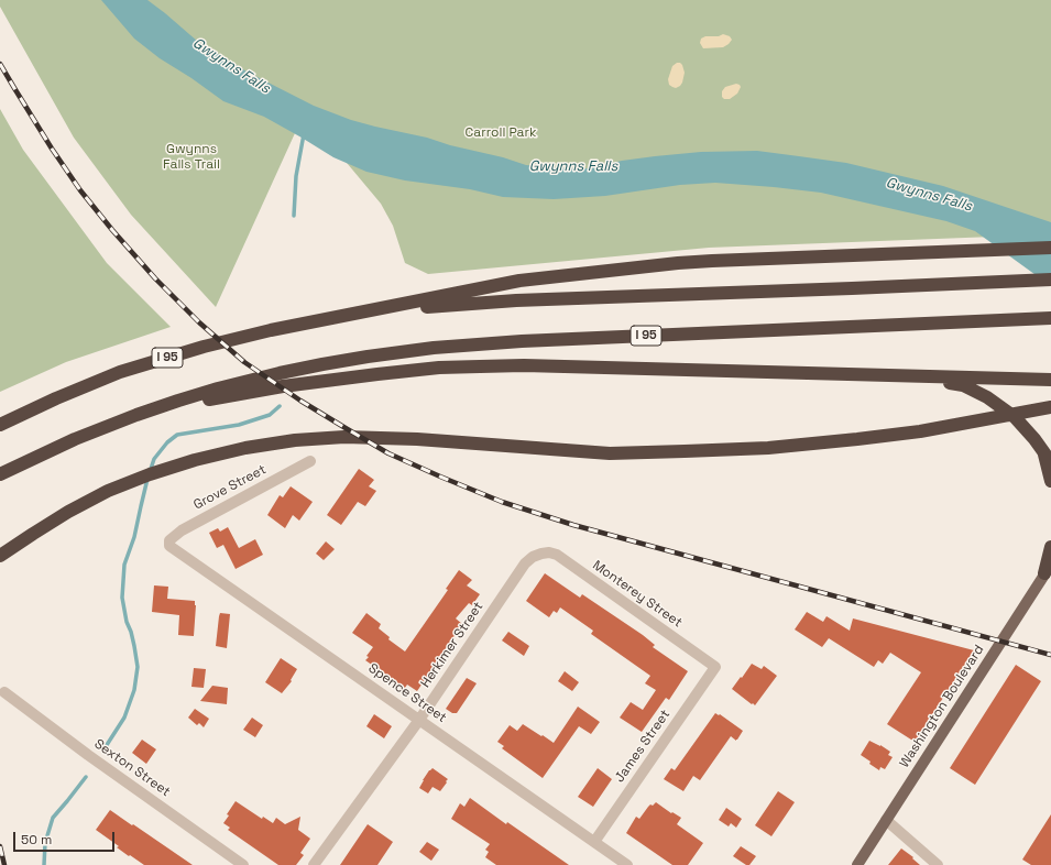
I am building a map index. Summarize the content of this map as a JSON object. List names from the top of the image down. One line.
{"streets":{"highway":["I 95"],"main road":["Washington Boulevard"],"street":["Grove Street","Monterey Street","Herkimer Street","Spence Street","James Street","Sexton Street"]},"crossings":[["Grove Street","Spence Street"],["Monterey Street","Herkimer Street"],["Monterey Street","James Street"],["Herkimer Street","Spence Street"],["Spence Street","James Street"]],"water":["Gwynns Falls"],"parks":["Carroll Park","Gwynns Falls Trail"],"scale_bar":"50 m"}
